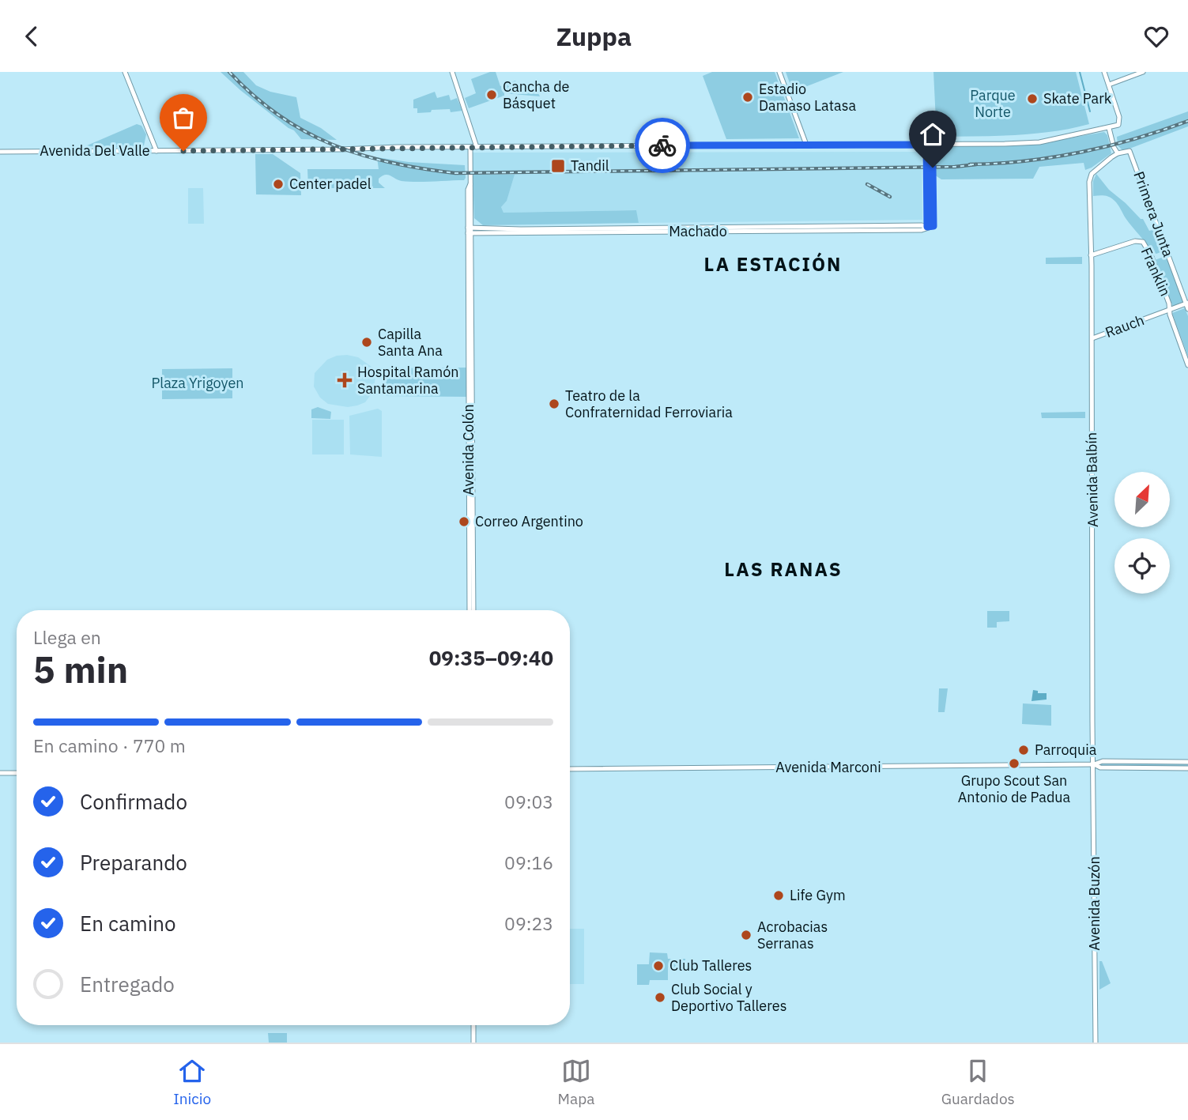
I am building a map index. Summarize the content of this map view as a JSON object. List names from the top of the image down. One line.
{"streets":{"main road":["Avenida Del Valle","Primera Junta","Machado","Franklin","Rauch","Avenida Colón","Avenida Balbín","Avenida Marconi","Avenida Buzón"]},"crossings":[["Avenida Del Valle","Machado"],["Avenida Del Valle","Avenida Colón"],["Primera Junta","Rauch"],["Primera Junta","Avenida Balbín"],["Machado","Avenida Colón"],["Franklin","Rauch"],["Franklin","Avenida Balbín"],["Rauch","Avenida Balbín"],["Avenida Balbín","Avenida Marconi"],["Avenida Balbín","Avenida Buzón"],["Avenida Marconi","Avenida Buzón"]],"districts":["LA ESTACIÓN","LAS RANAS"],"parks":["Parque Norte","Plaza Yrigoyen"],"places":{"other":["Cancha de Básquet","Estadio Damaso Latasa","Skate Park","Center padel","Capilla Santa Ana","Teatro de la Confraternidad Ferroviaria","Correo Argentino","Parroquia","Grupo Scout San Antonio de Padua","Life Gym","Acrobacias Serranas","Club Talleres","Club Social y Deportivo Talleres"],"transit":["Tandil"],"health":["Hospital Ramón Santamarina"]},"north":"top right","page":{"header":"Zuppa","heading":["5 min","Llega en","09:35–09:40"],"bar":"En camino · 770 m","list":[["Confirmado","09:03"],["Preparando","09:16"],["En camino","09:23"],"Entregado"],"tabs":["Inicio","Mapa","Guardados"]}}
